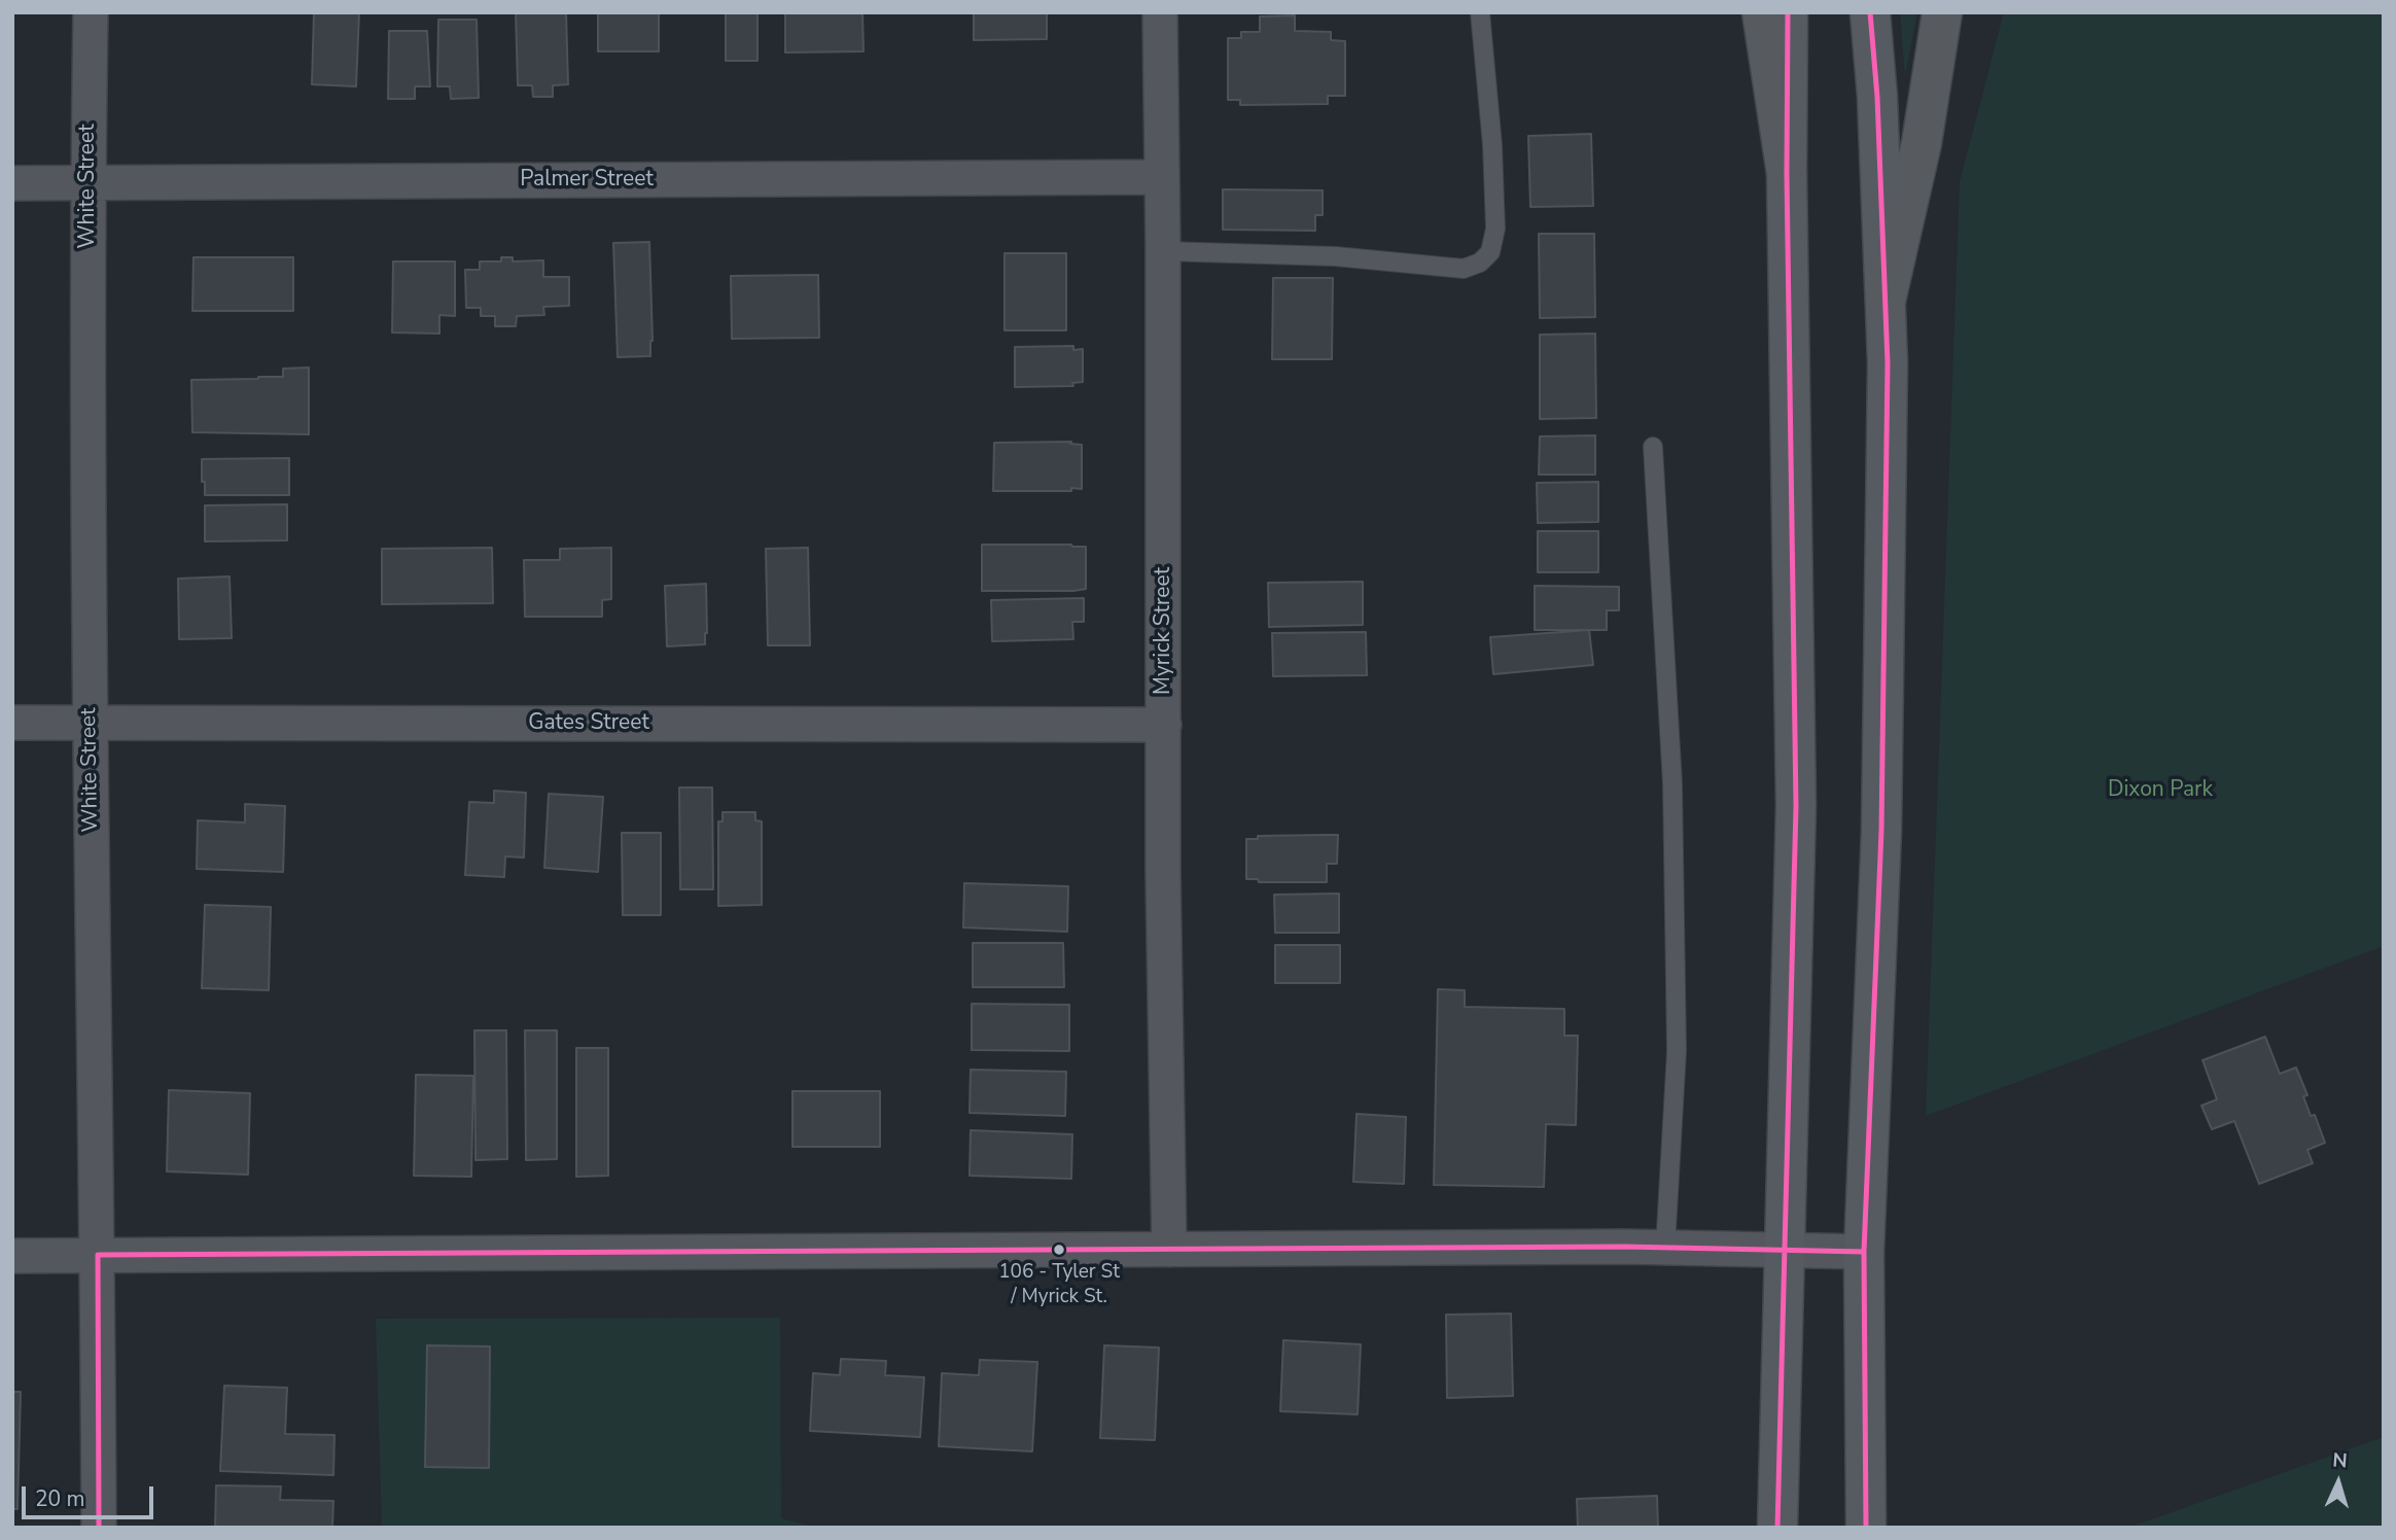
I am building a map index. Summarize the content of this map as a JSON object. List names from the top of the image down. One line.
{"streets":{"street":["Palmer Street","White Street","Myrick Street","Gates Street"]},"crossings":[["Palmer Street","White Street"],["Palmer Street","Myrick Street"],["White Street","Gates Street"],["Myrick Street","Gates Street"]],"parks":["Dixon Park"],"places":["106 - Tyler St / Myrick St."],"scale_bar":"20 m","north":"top"}
